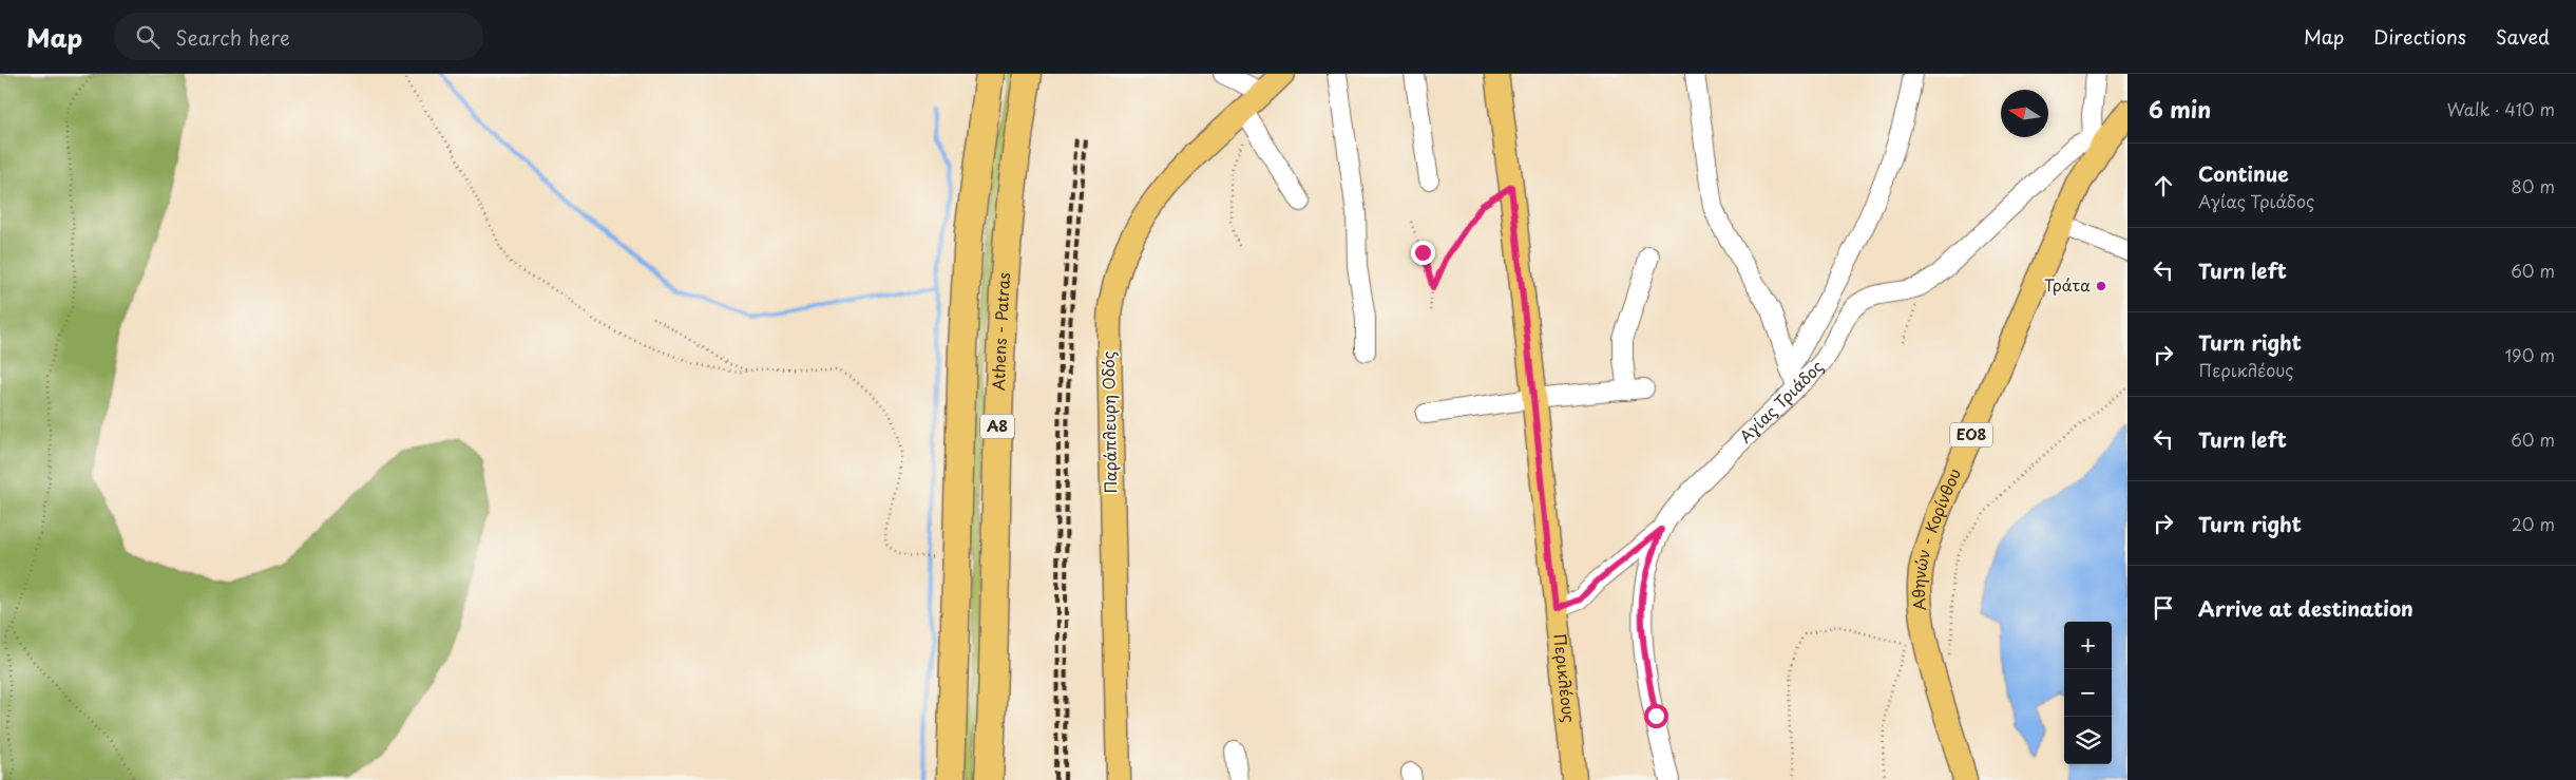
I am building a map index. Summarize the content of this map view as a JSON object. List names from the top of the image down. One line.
{"streets":{"highway":["Athens - Patras","Α8"],"main road":["Παράπλευρη Οδός","ΕΟ8","Αθηνών - Κορίνθου","Περικλέους"],"street":["Αγίας Τριάδος"]},"crossings":[["Αγίας Τριάδος","Αθηνών - Κορίνθου"]],"places":["Τράτα"],"north":"left","page":{"header":"Map","search":"Search here","nav":["Map","Directions","Saved"],"heading":["6 min","Walk · 410 m"],"list":[["Continue","Αγίας Τριάδος","80 m"],["Turn left","60 m"],["Turn right","Περικλέους","190 m"],["Turn left","60 m"],["Turn right","20 m"],"Arrive at destination"],"map_buttons":["+","−"]}}
